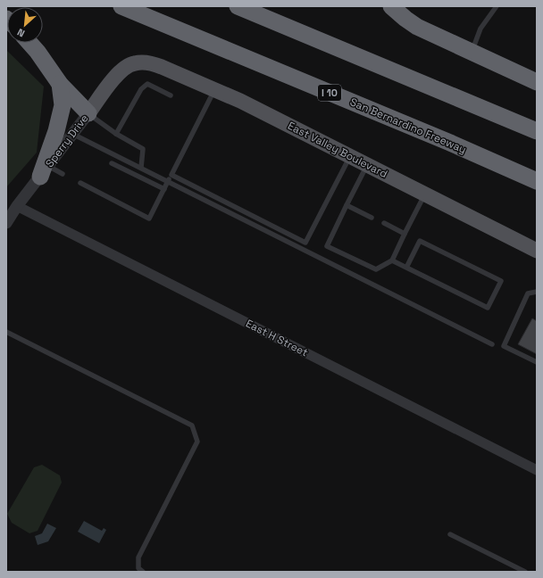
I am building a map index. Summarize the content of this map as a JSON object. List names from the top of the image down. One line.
{"streets":{"highway":["I 10","San Bernardino Freeway"],"main road":["Sperry Drive","East Valley Boulevard"],"street":["East H Street"]},"crossings":[["Sperry Drive","East Valley Boulevard"],["Sperry Drive","East H Street"]],"north":"bottom left"}
